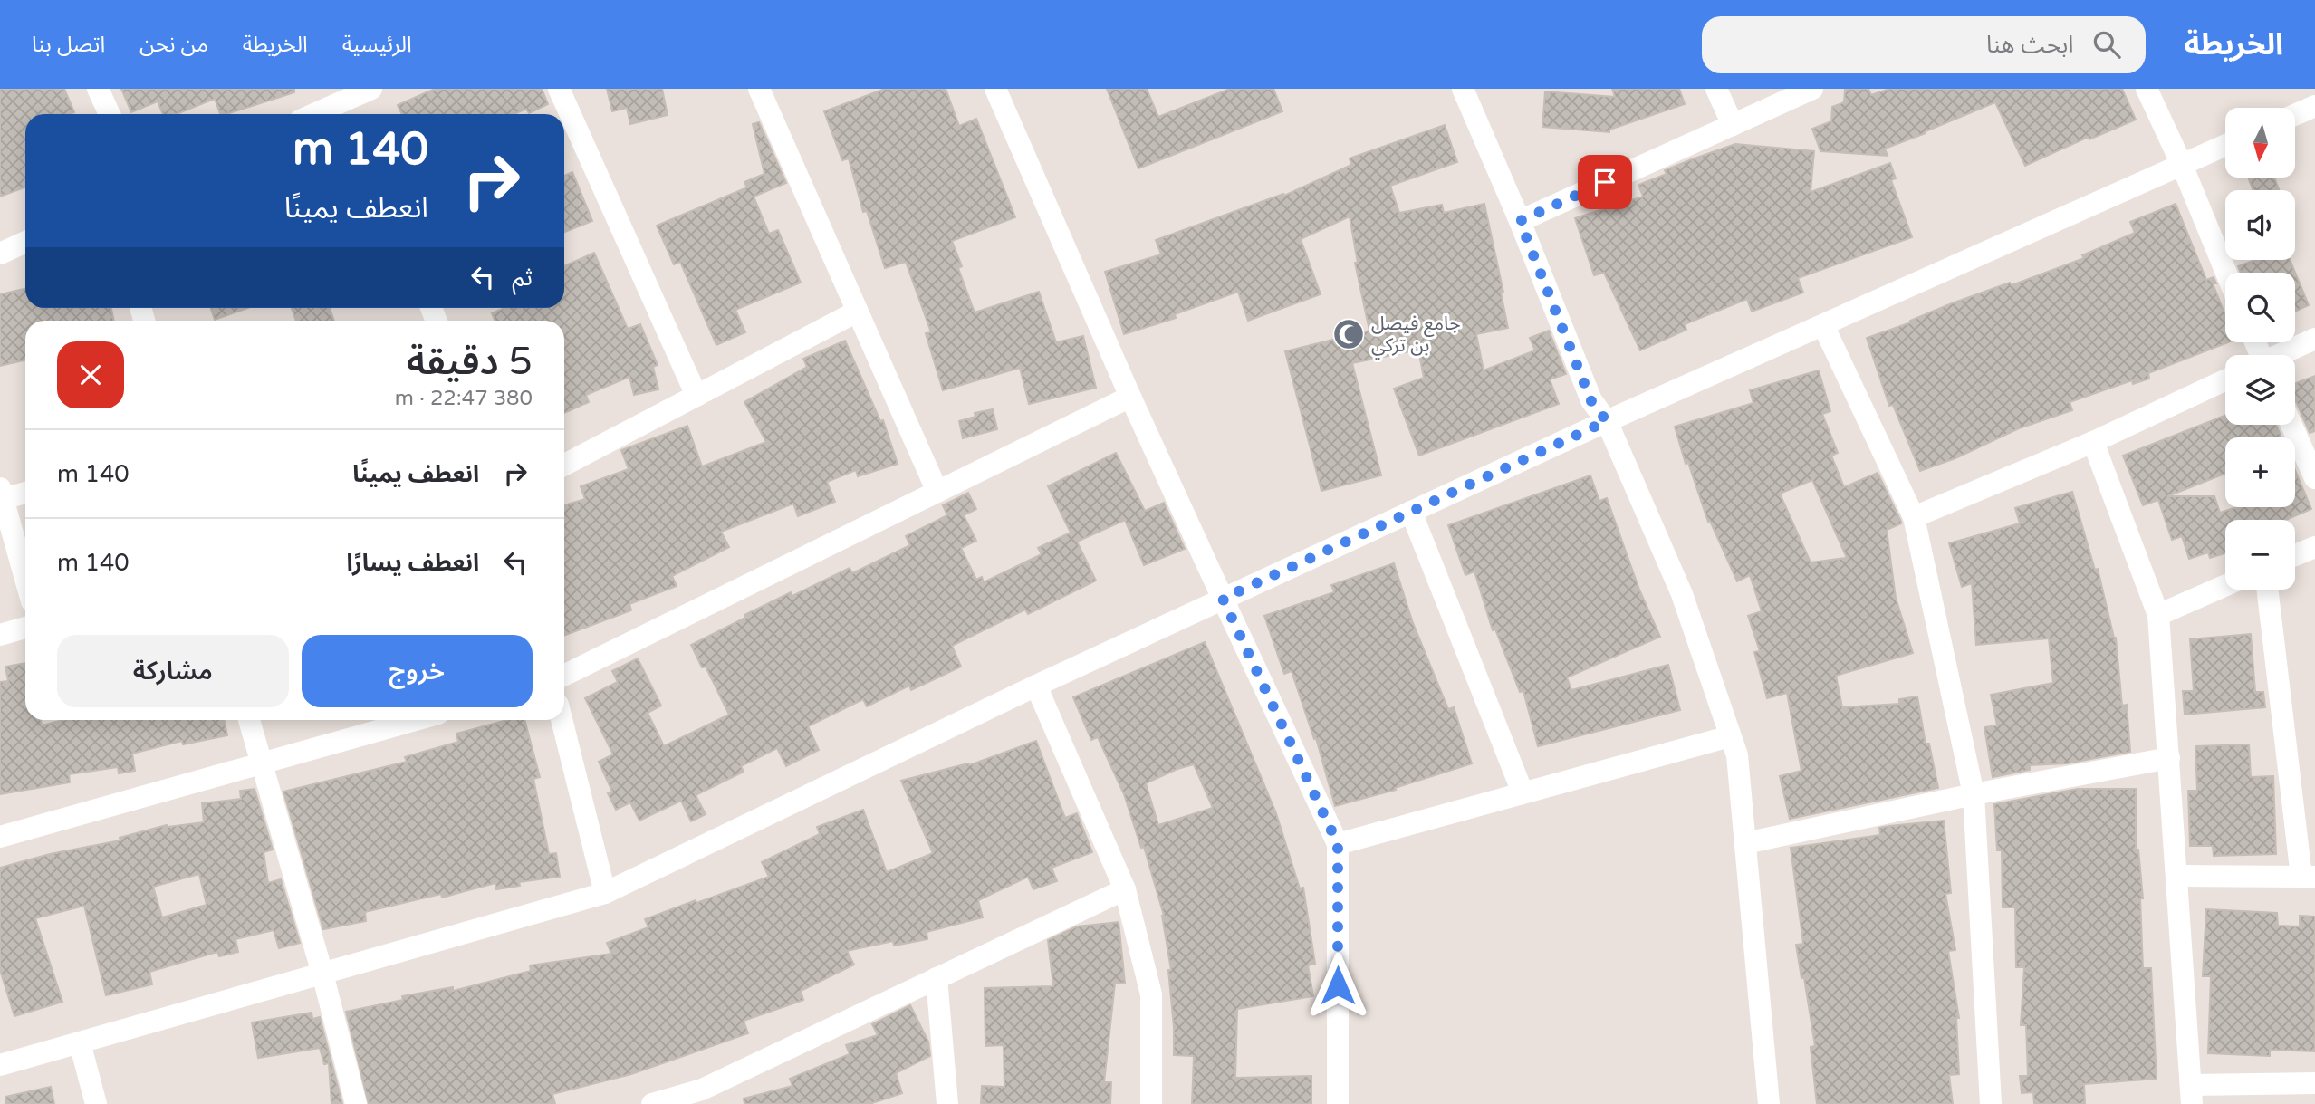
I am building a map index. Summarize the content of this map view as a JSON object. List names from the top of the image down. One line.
{"places":{"mosque":["جامع فيصل بن تركي"]},"north":"bottom","page":{"header":"الخريطة","search":"ابحث هنا","nav":["الرئيسية","الخريطة","من نحن","اتصل بنا"],"map_buttons":["+","−"],"turn":["140 m","انعطف يمينًا"],"then":"ثم","heading":["5 دقيقة","380 m · 22:47"],"list":[{"name":"انعطف يمينًا","value":"140 m"},{"name":"انعطف يسارًا","value":"140 m"}],"buttons":["خروج","مشاركة"]}}
